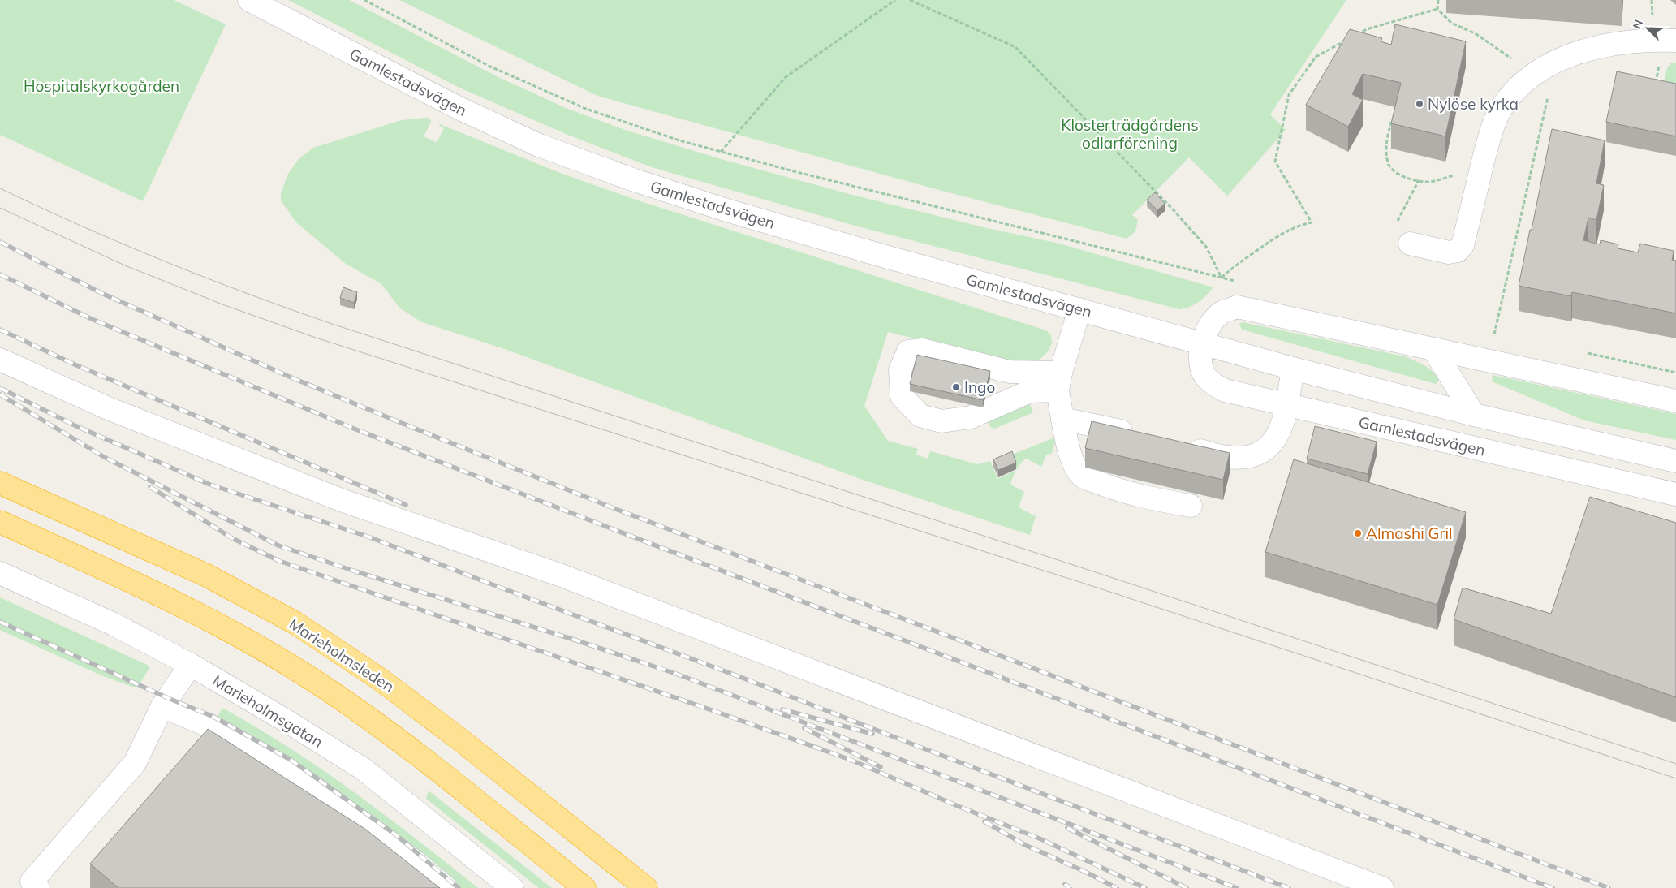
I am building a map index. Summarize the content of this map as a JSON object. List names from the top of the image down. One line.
{"streets":{"highway":["Marieholmsleden"],"street":["Gamlestadsvägen","Marieholmsgatan"]},"parks":["Hospitalskyrkogården","Klosterträdgårdens odlarförening"],"places":["Nylöse kyrka","Ingo","Almashi Gril"],"north":"top left"}
